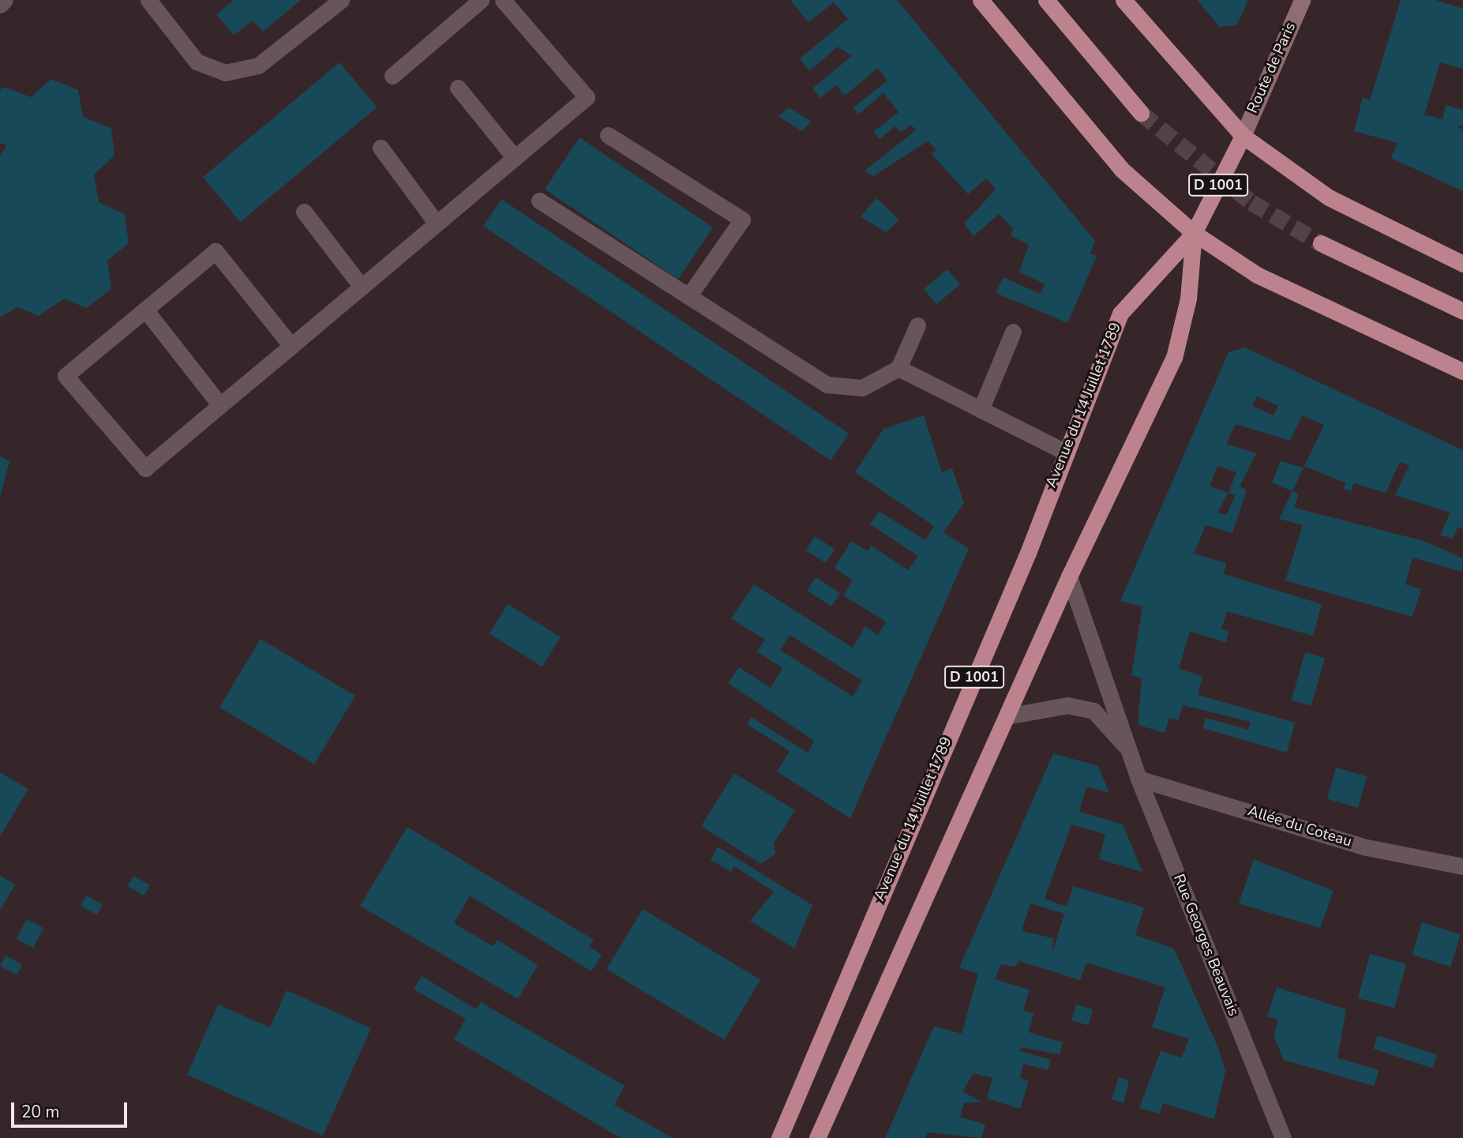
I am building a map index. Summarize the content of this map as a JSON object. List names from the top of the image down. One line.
{"streets":{"main road":["Route de Paris","D 1001","Avenue du 14 Juillet 1789"],"street":["Allée du Coteau","Rue Georges Beauvais"]},"crossings":[["Route de Paris","D 1001"],["D 1001","Avenue du 14 Juillet 1789"],["D 1001","Rue Georges Beauvais"],["Allée du Coteau","Rue Georges Beauvais"]],"scale_bar":"20 m"}
